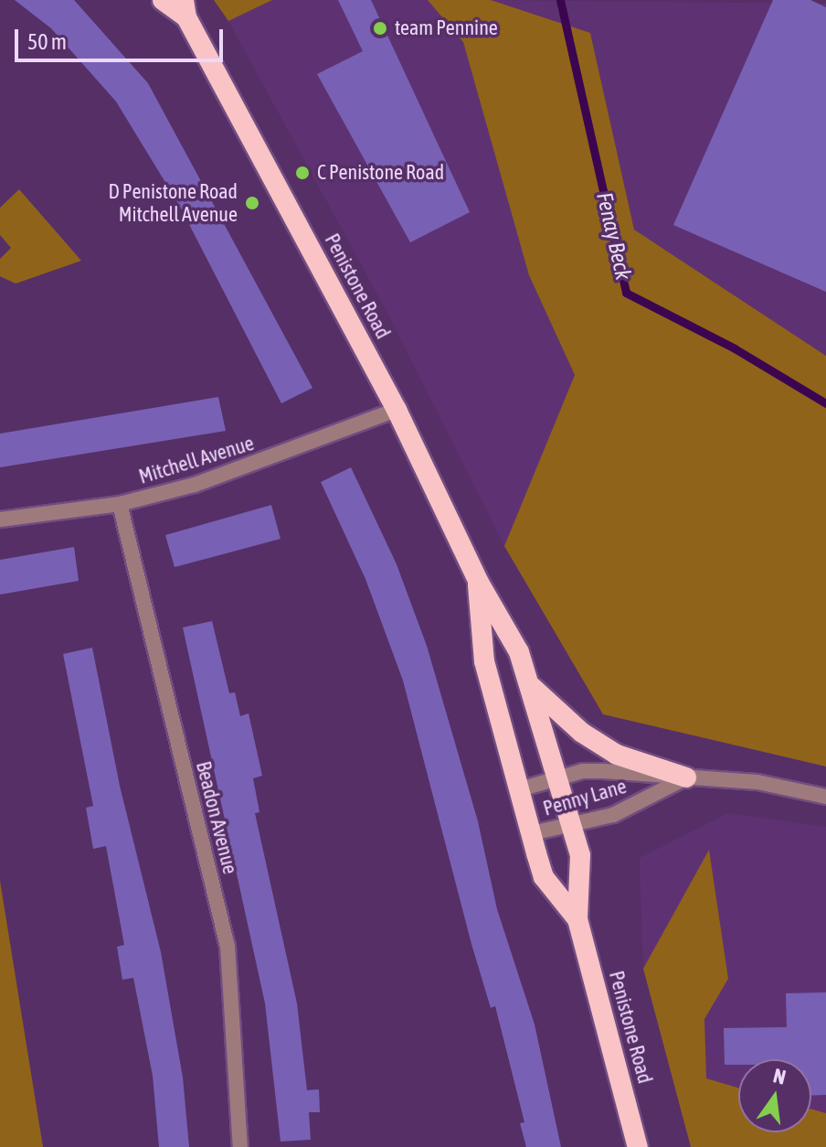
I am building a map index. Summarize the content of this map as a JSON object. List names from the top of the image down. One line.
{"streets":{"highway":["Penistone Road"],"street":["Mitchell Avenue","Penny Lane","Beadon Avenue"]},"crossings":[["Penistone Road","Mitchell Avenue"],["Penistone Road","Penny Lane"],["Mitchell Avenue","Beadon Avenue"]],"water":["Fenay Beck"],"places":["team Pennine","C Penistone Road","D Penistone Road Mitchell Avenue"],"scale_bar":"50 m","north":"top"}
